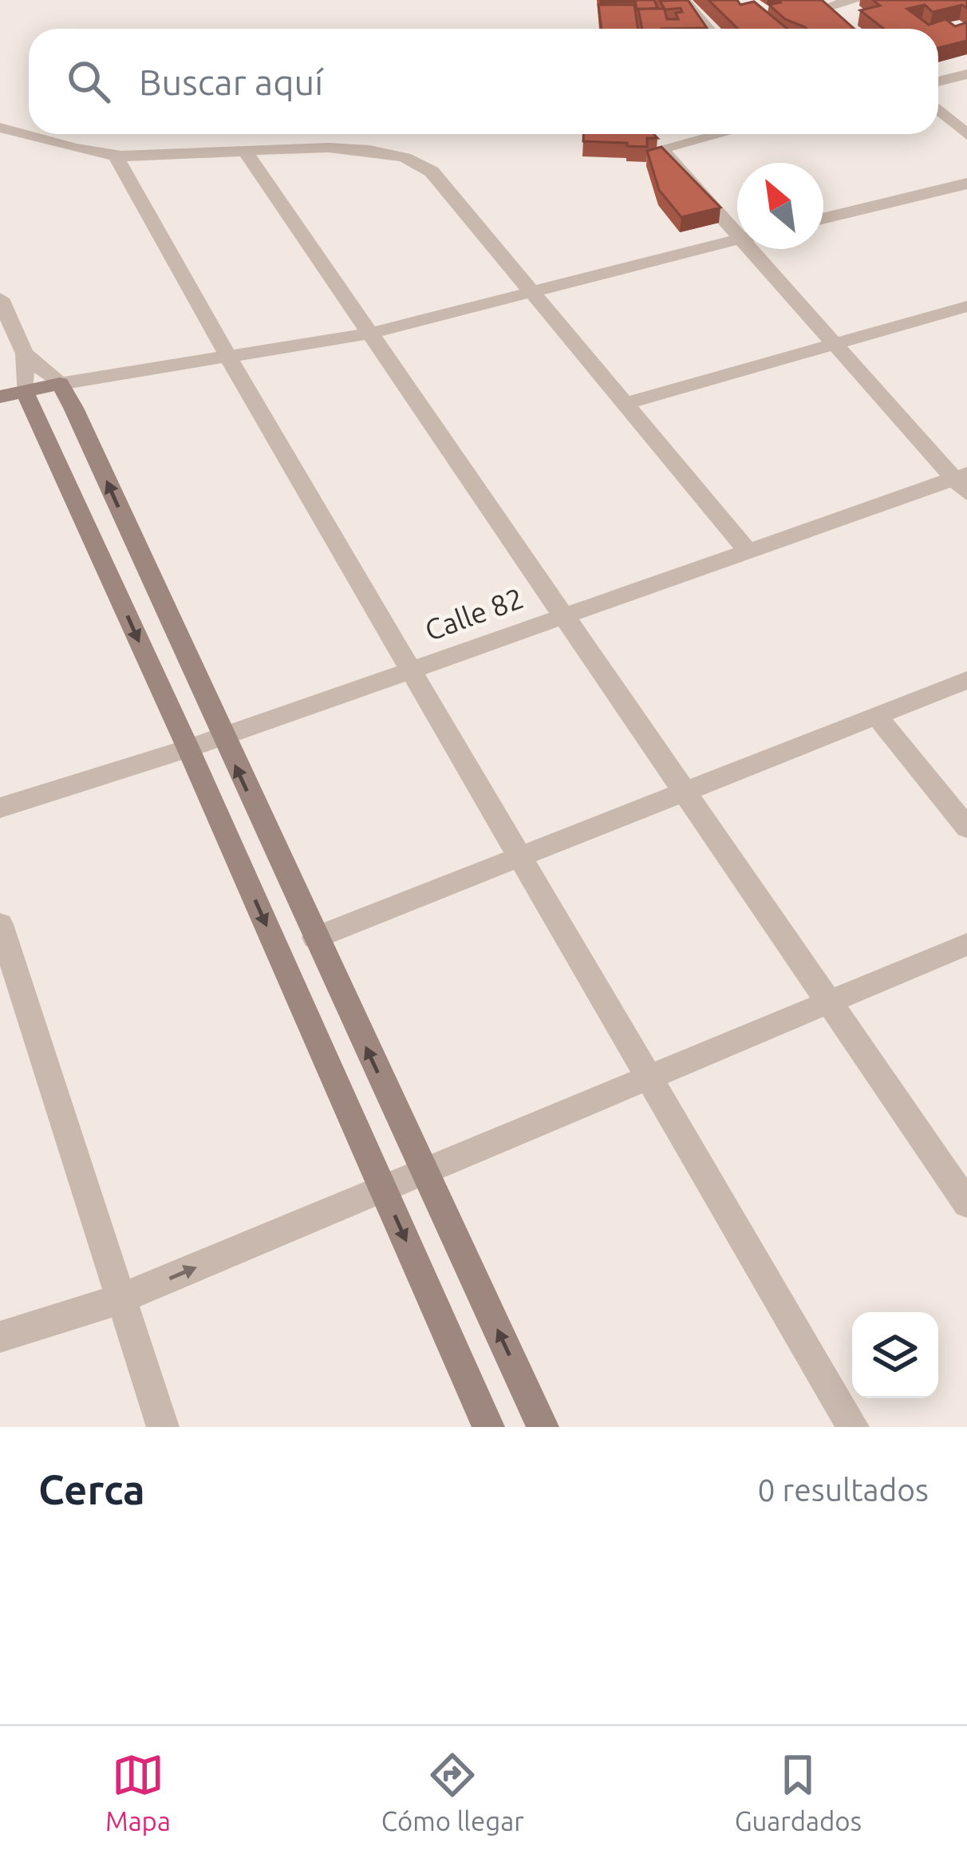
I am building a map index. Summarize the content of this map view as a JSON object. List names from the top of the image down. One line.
{"streets":{"street":["Calle 82"]},"north":"top left","page":{"search":"Buscar aquí","heading":["Cerca","0 resultados"],"nav":["Mapa","Cómo llegar","Guardados"]}}
